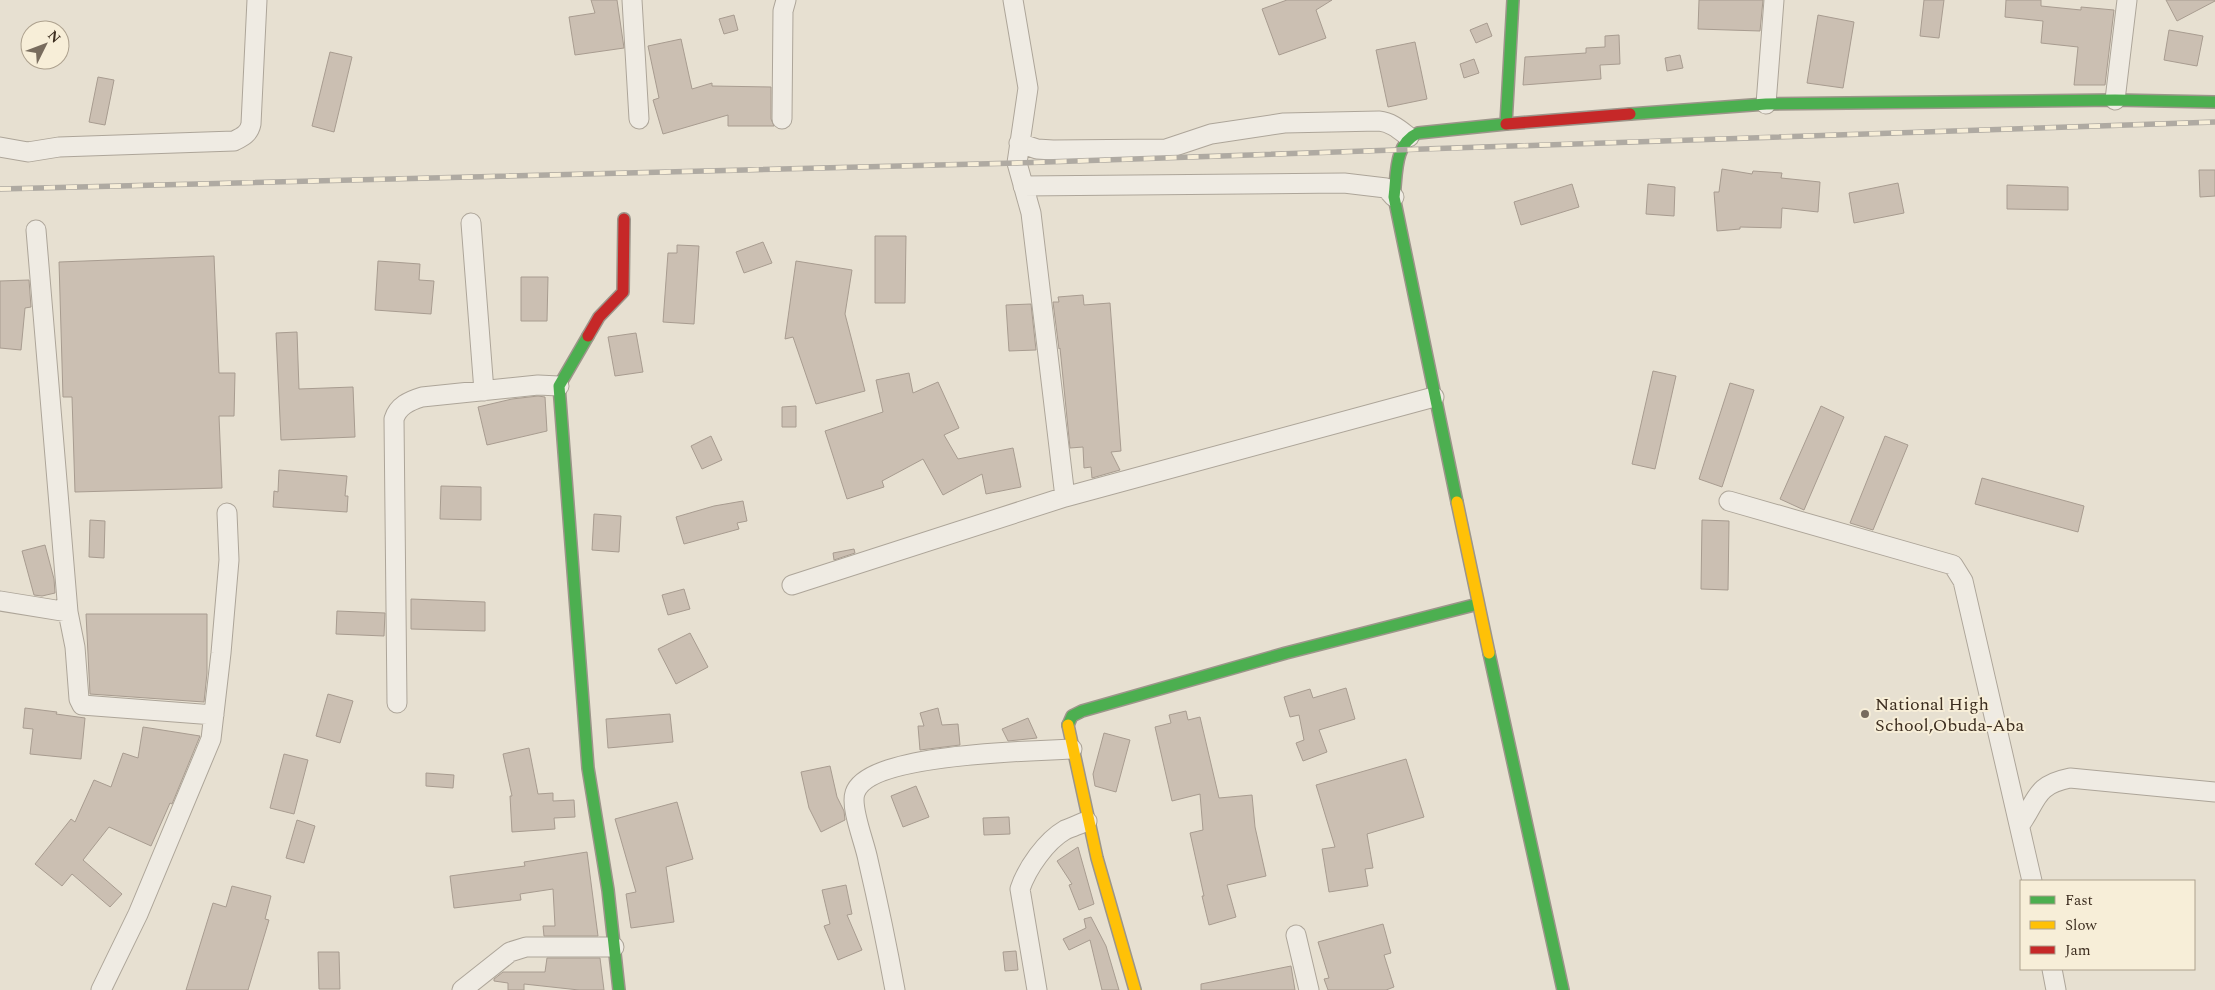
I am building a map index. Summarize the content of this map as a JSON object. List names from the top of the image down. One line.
{"places":["National High School,Obuda-Aba"],"legend":["Fast","Slow","Jam"],"north":"top right"}
